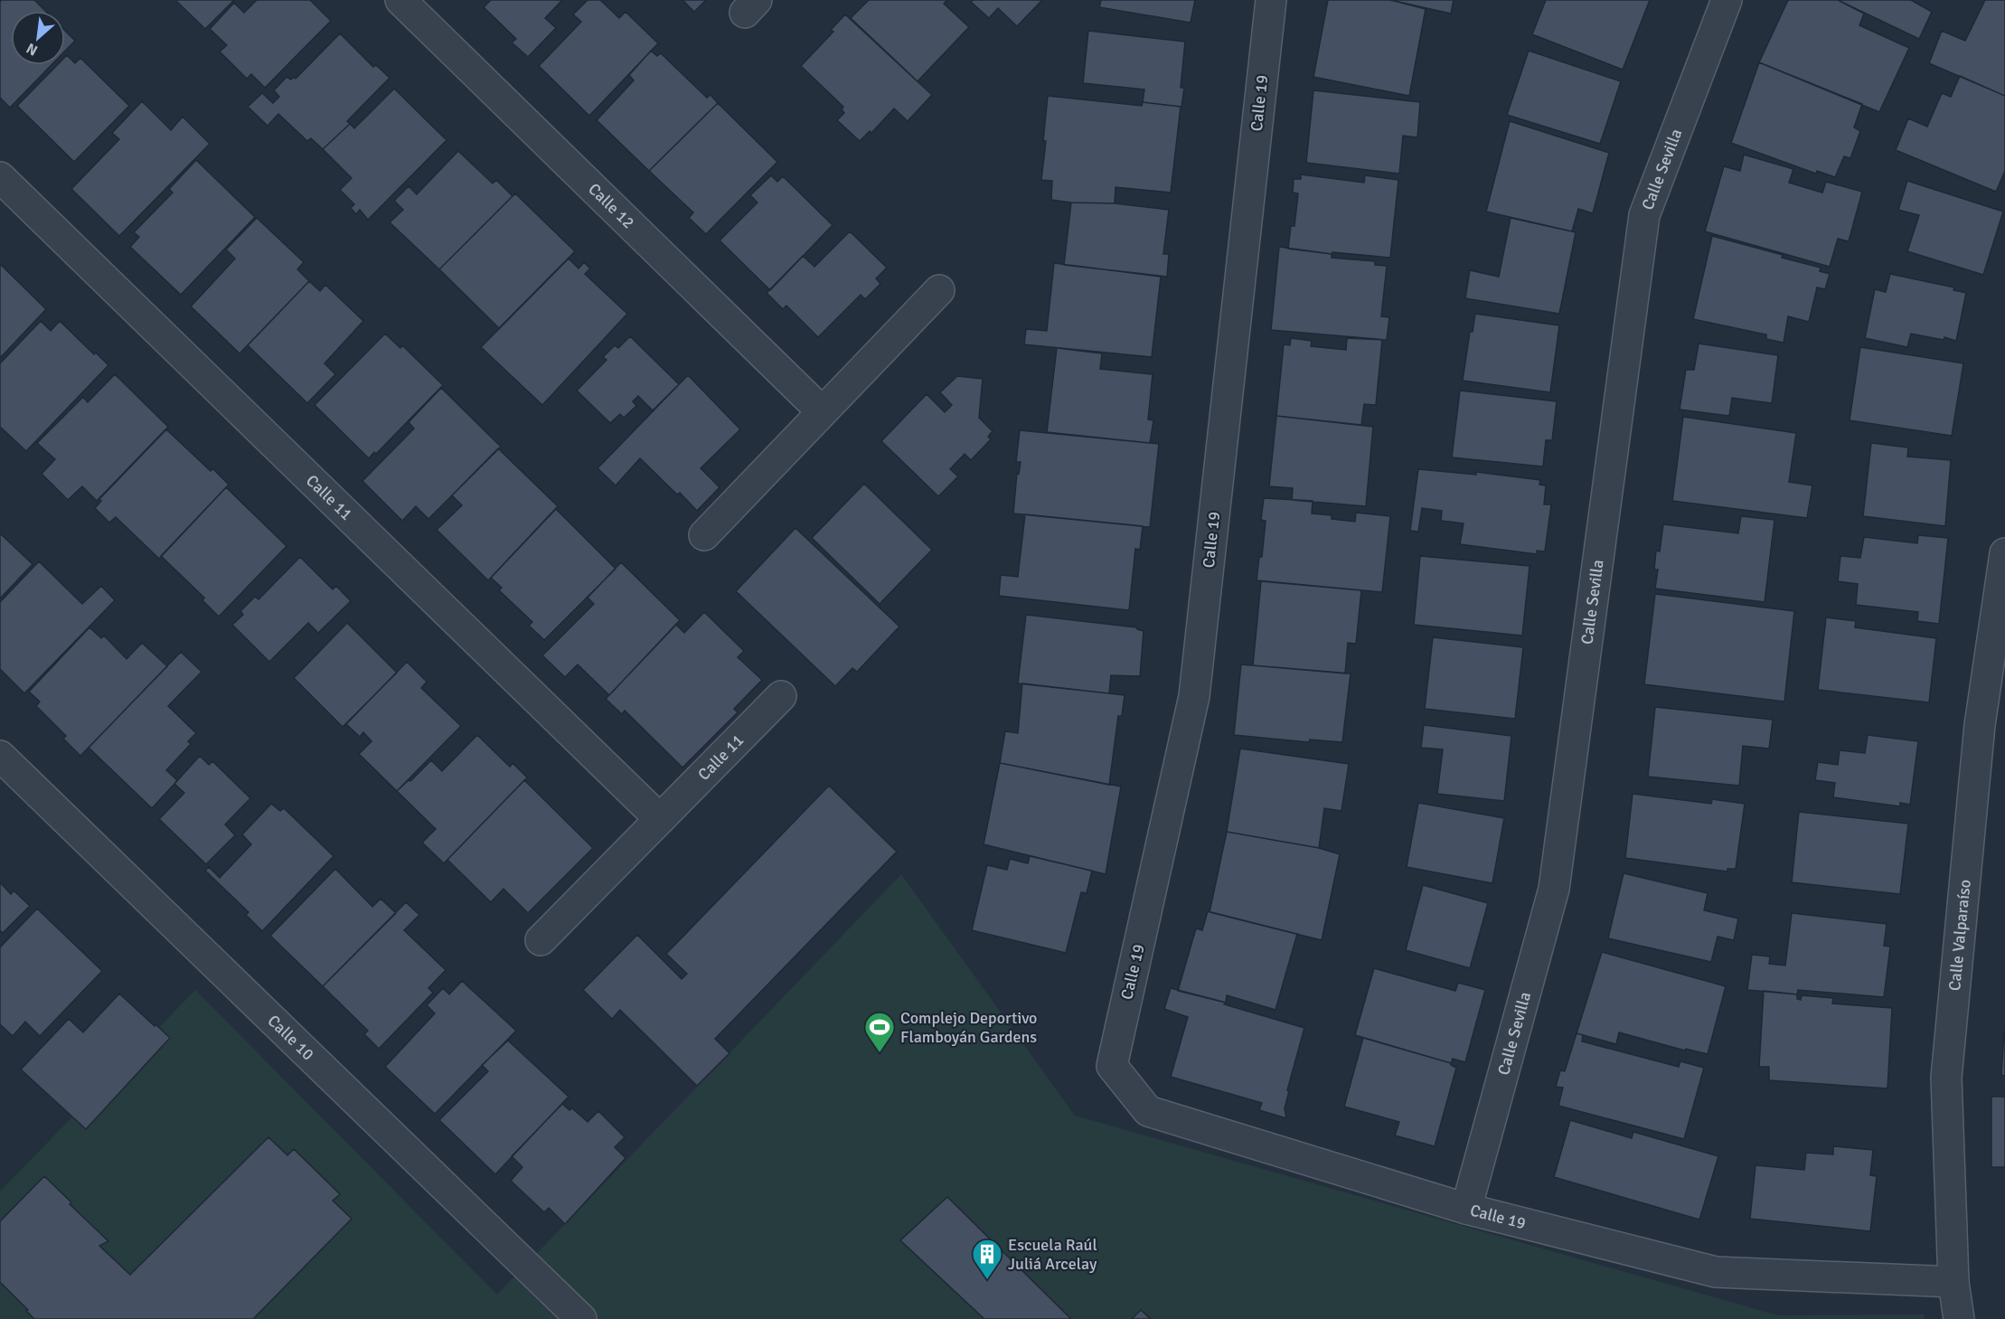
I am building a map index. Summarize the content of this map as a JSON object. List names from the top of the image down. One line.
{"streets":{"street":["Calle 19","Calle Sevilla","Calle 12","Calle 11","Calle Valparaíso","Calle 10"]},"crossings":[["Calle 19","Calle Sevilla"],["Calle 19","Calle Valparaíso"]],"places":{"sports":["Complejo Deportivo Flamboyán Gardens"],"building":["Escuela Raúl Juliá Arcelay"]},"north":"bottom left"}
